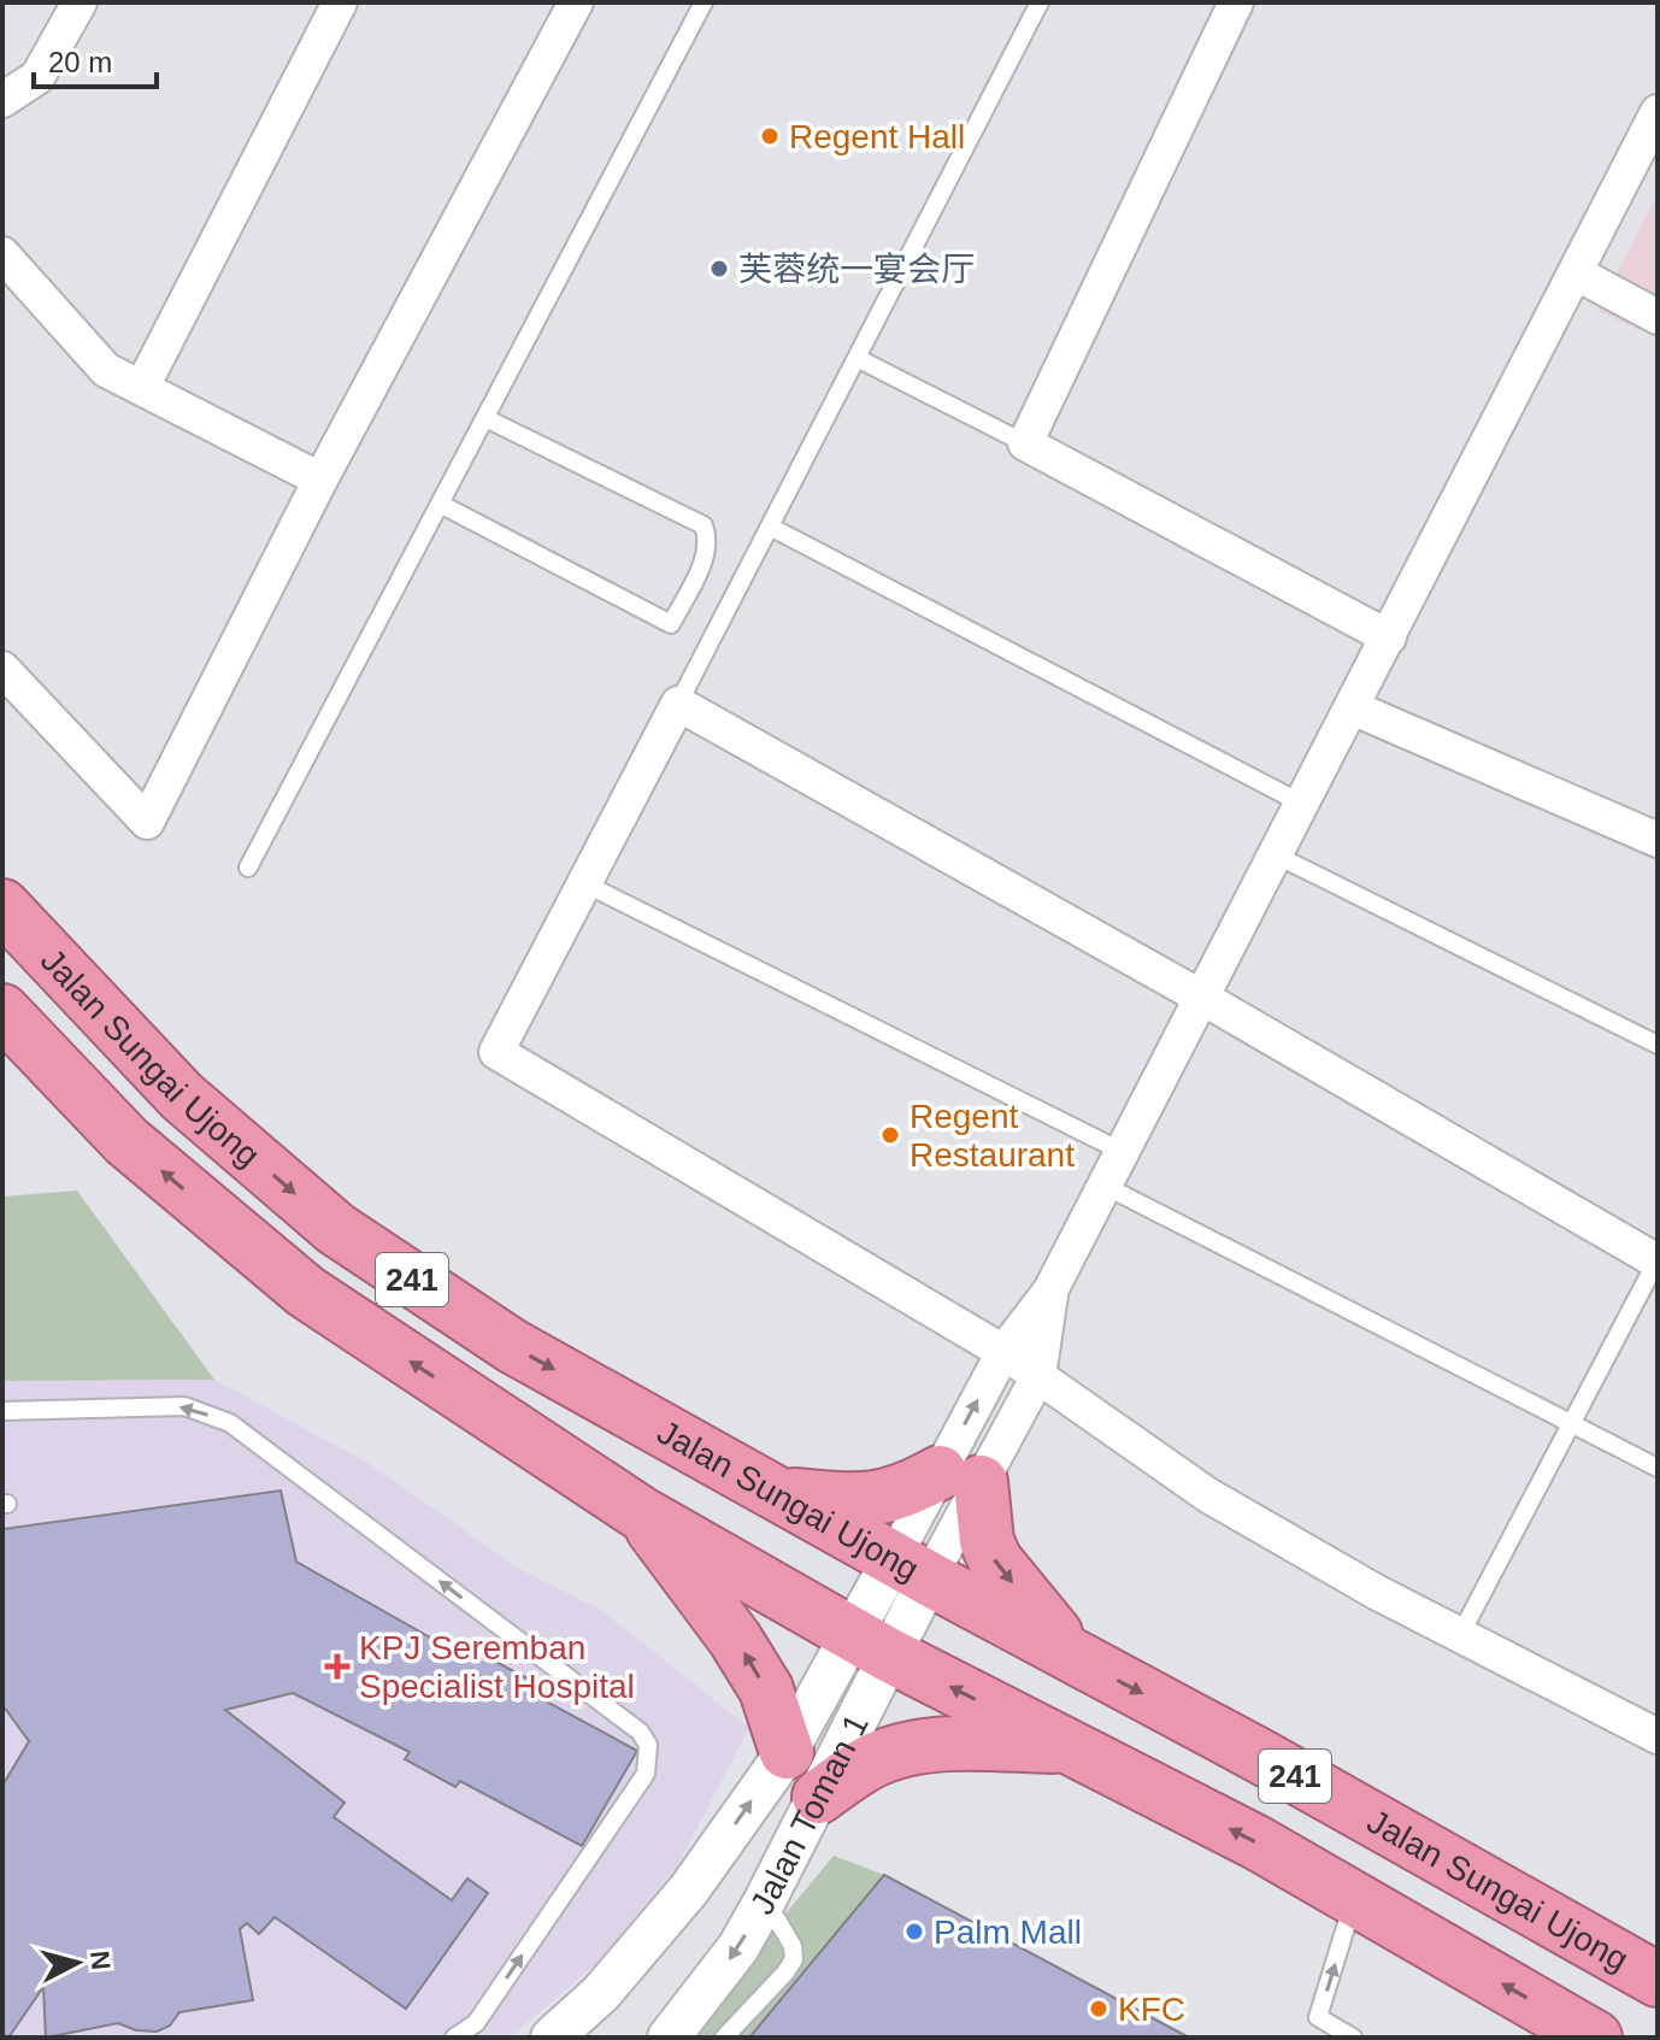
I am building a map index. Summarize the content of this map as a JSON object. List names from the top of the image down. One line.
{"streets":{"highway":["Jalan Sungai Ujong","241"],"street":["Jalan Toman 1"]},"crossings":[["Jalan Sungai Ujong","Jalan Toman 1"]],"places":{"other":["Regent Hall","芙蓉统一宴会厅","Regent Restaurant","Palm Mall","KFC"],"health":["KPJ Seremban Specialist Hospital"]},"scale_bar":"20 m","north":"right"}
